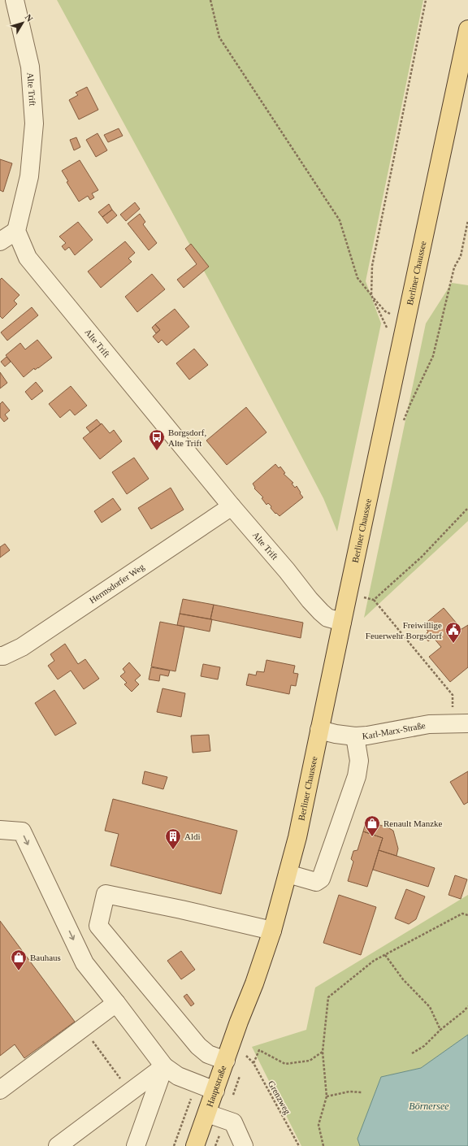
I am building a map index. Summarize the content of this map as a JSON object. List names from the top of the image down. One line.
{"streets":{"main road":["Berliner Chaussee","Hauptstraße"],"street":["Alte Trift","Hermsdorfer Weg","Karl-Marx-Straße"],"path":["Grenzweg"]},"crossings":[["Alte Trift","Berliner Chaussee"],["Alte Trift","Hermsdorfer Weg"],["Berliner Chaussee","Karl-Marx-Straße"],["Berliner Chaussee","Hauptstraße"]],"water":["Börnersee"],"places":{"bus stop":["Borgsdorf, Alte Trift"],"public building":["Freiwillige Feuerwehr Borgsdorf"],"shop":["Renault Manzke","Bauhaus"],"building":["Aldi"]},"north":"top right"}
